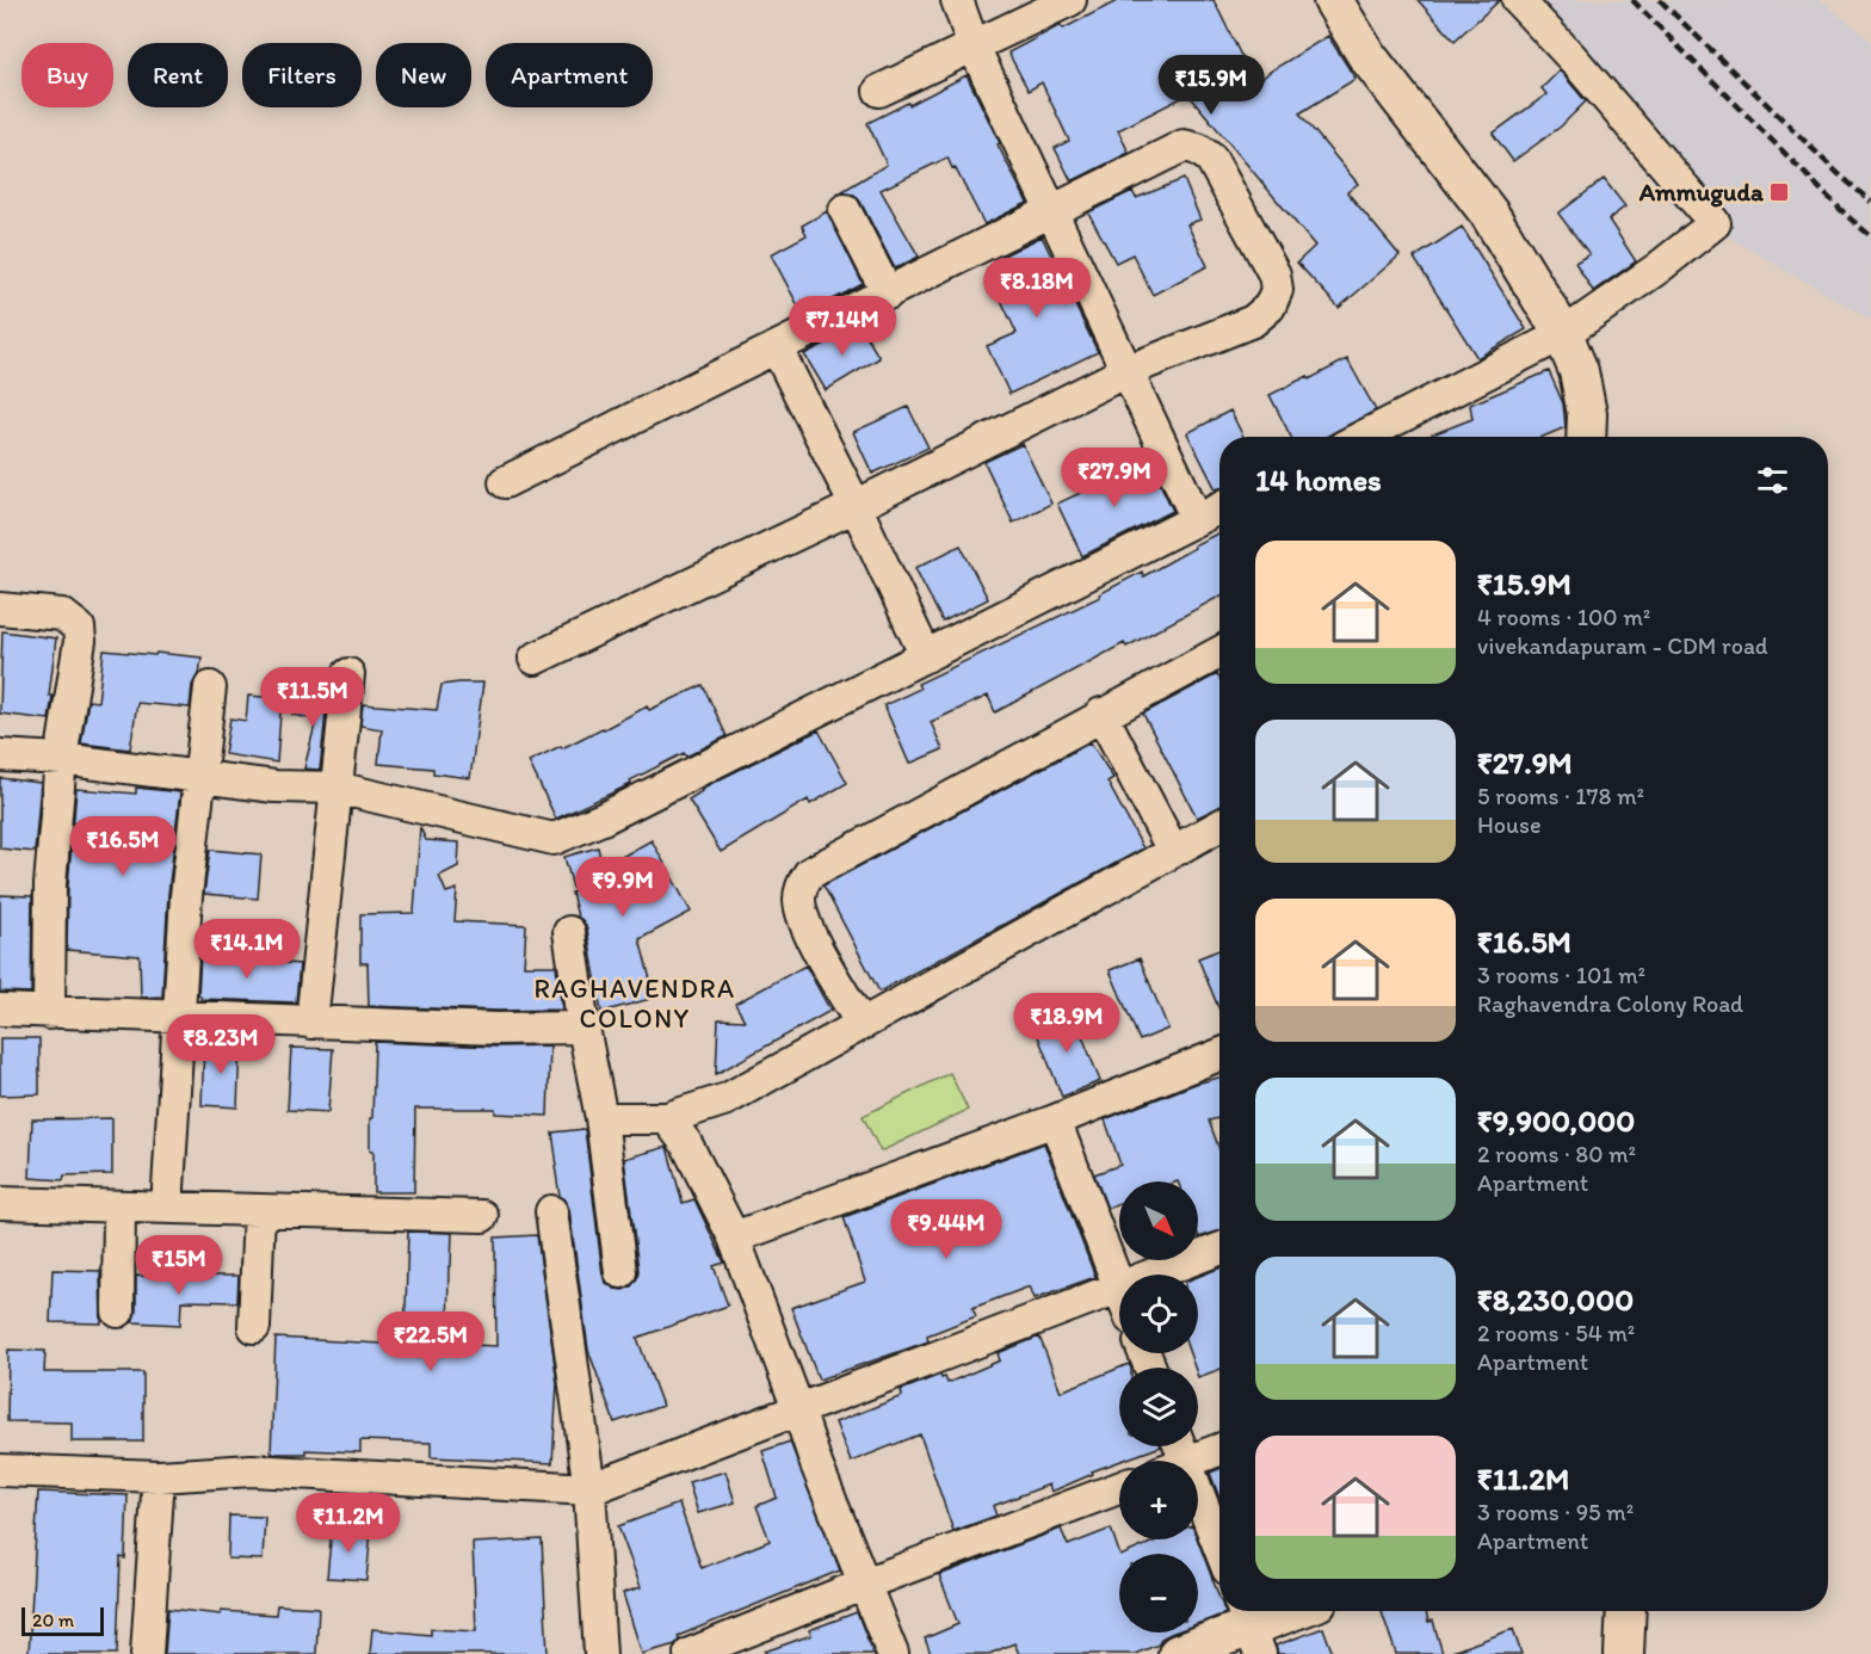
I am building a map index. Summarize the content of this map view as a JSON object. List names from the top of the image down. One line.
{"districts":["RAGHAVENDRA COLONY"],"places":{"transit":["Ammuguda"]},"scale_bar":"20 m","north":"bottom right","page":{"chip":["Buy","Rent","Filters","New","Apartment"],"price":["₹15.9M","₹8.18M","₹7.14M","₹27.9M","₹11.5M","₹16.5M","₹9.9M","₹14.1M","₹18.9M","₹8.23M","₹9.44M","₹15M","₹22.5M","₹11.2M"],"heading":"14 homes","list":[{"name":"₹15.9M","note":"4 rooms · 100 m² · vivekandapuram - CDM road"},{"name":"₹27.9M","note":"5 rooms · 178 m² · House"},{"name":"₹16.5M","note":"3 rooms · 101 m² · Raghavendra Colony Road"},{"name":"₹9,900,000","note":"2 rooms · 80 m² · Apartment"},{"name":"₹8,230,000","note":"2 rooms · 54 m² · Apartment"},{"name":"₹11.2M","note":"3 rooms · 95 m² · Apartment"}],"map_buttons":["+","−"],"scale":"20 m"}}
